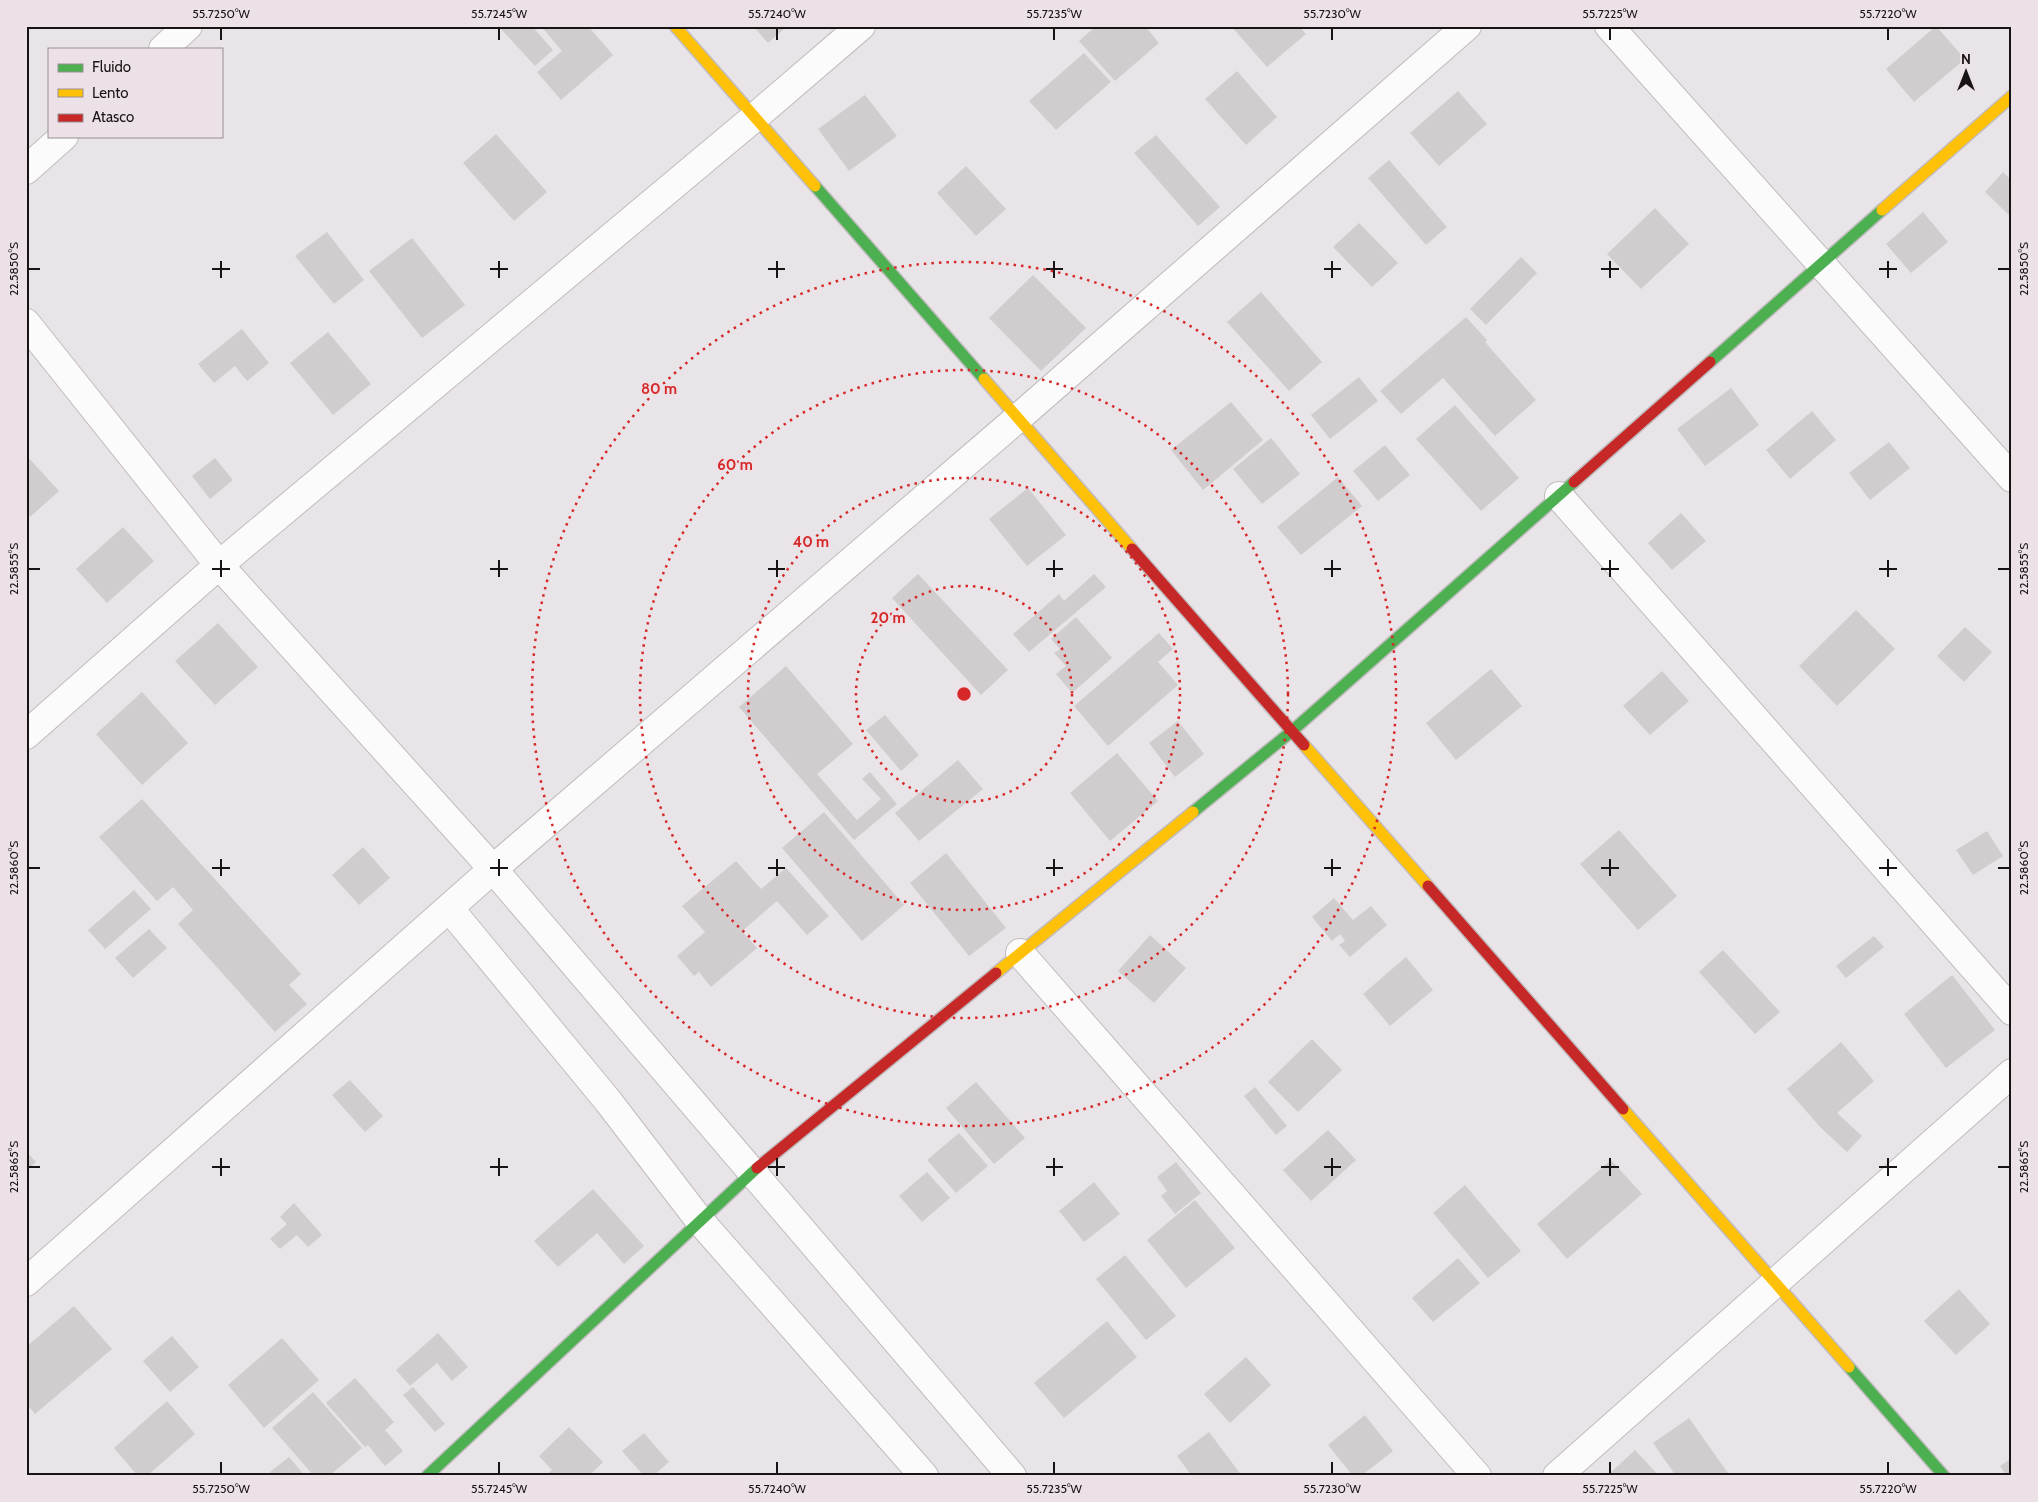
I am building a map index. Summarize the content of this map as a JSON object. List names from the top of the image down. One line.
{"legend":["Fluido","Lento","Atasco"],"north":"top","coordinates":["55.7250°W","55.7245°W","55.7240°W","55.7235°W","55.7230°W","55.7225°W","55.7220°W","22.5850°S","22.5855°S","22.5860°S","22.5865°S"],"rings":["80 m","60 m","40 m","20 m"]}
